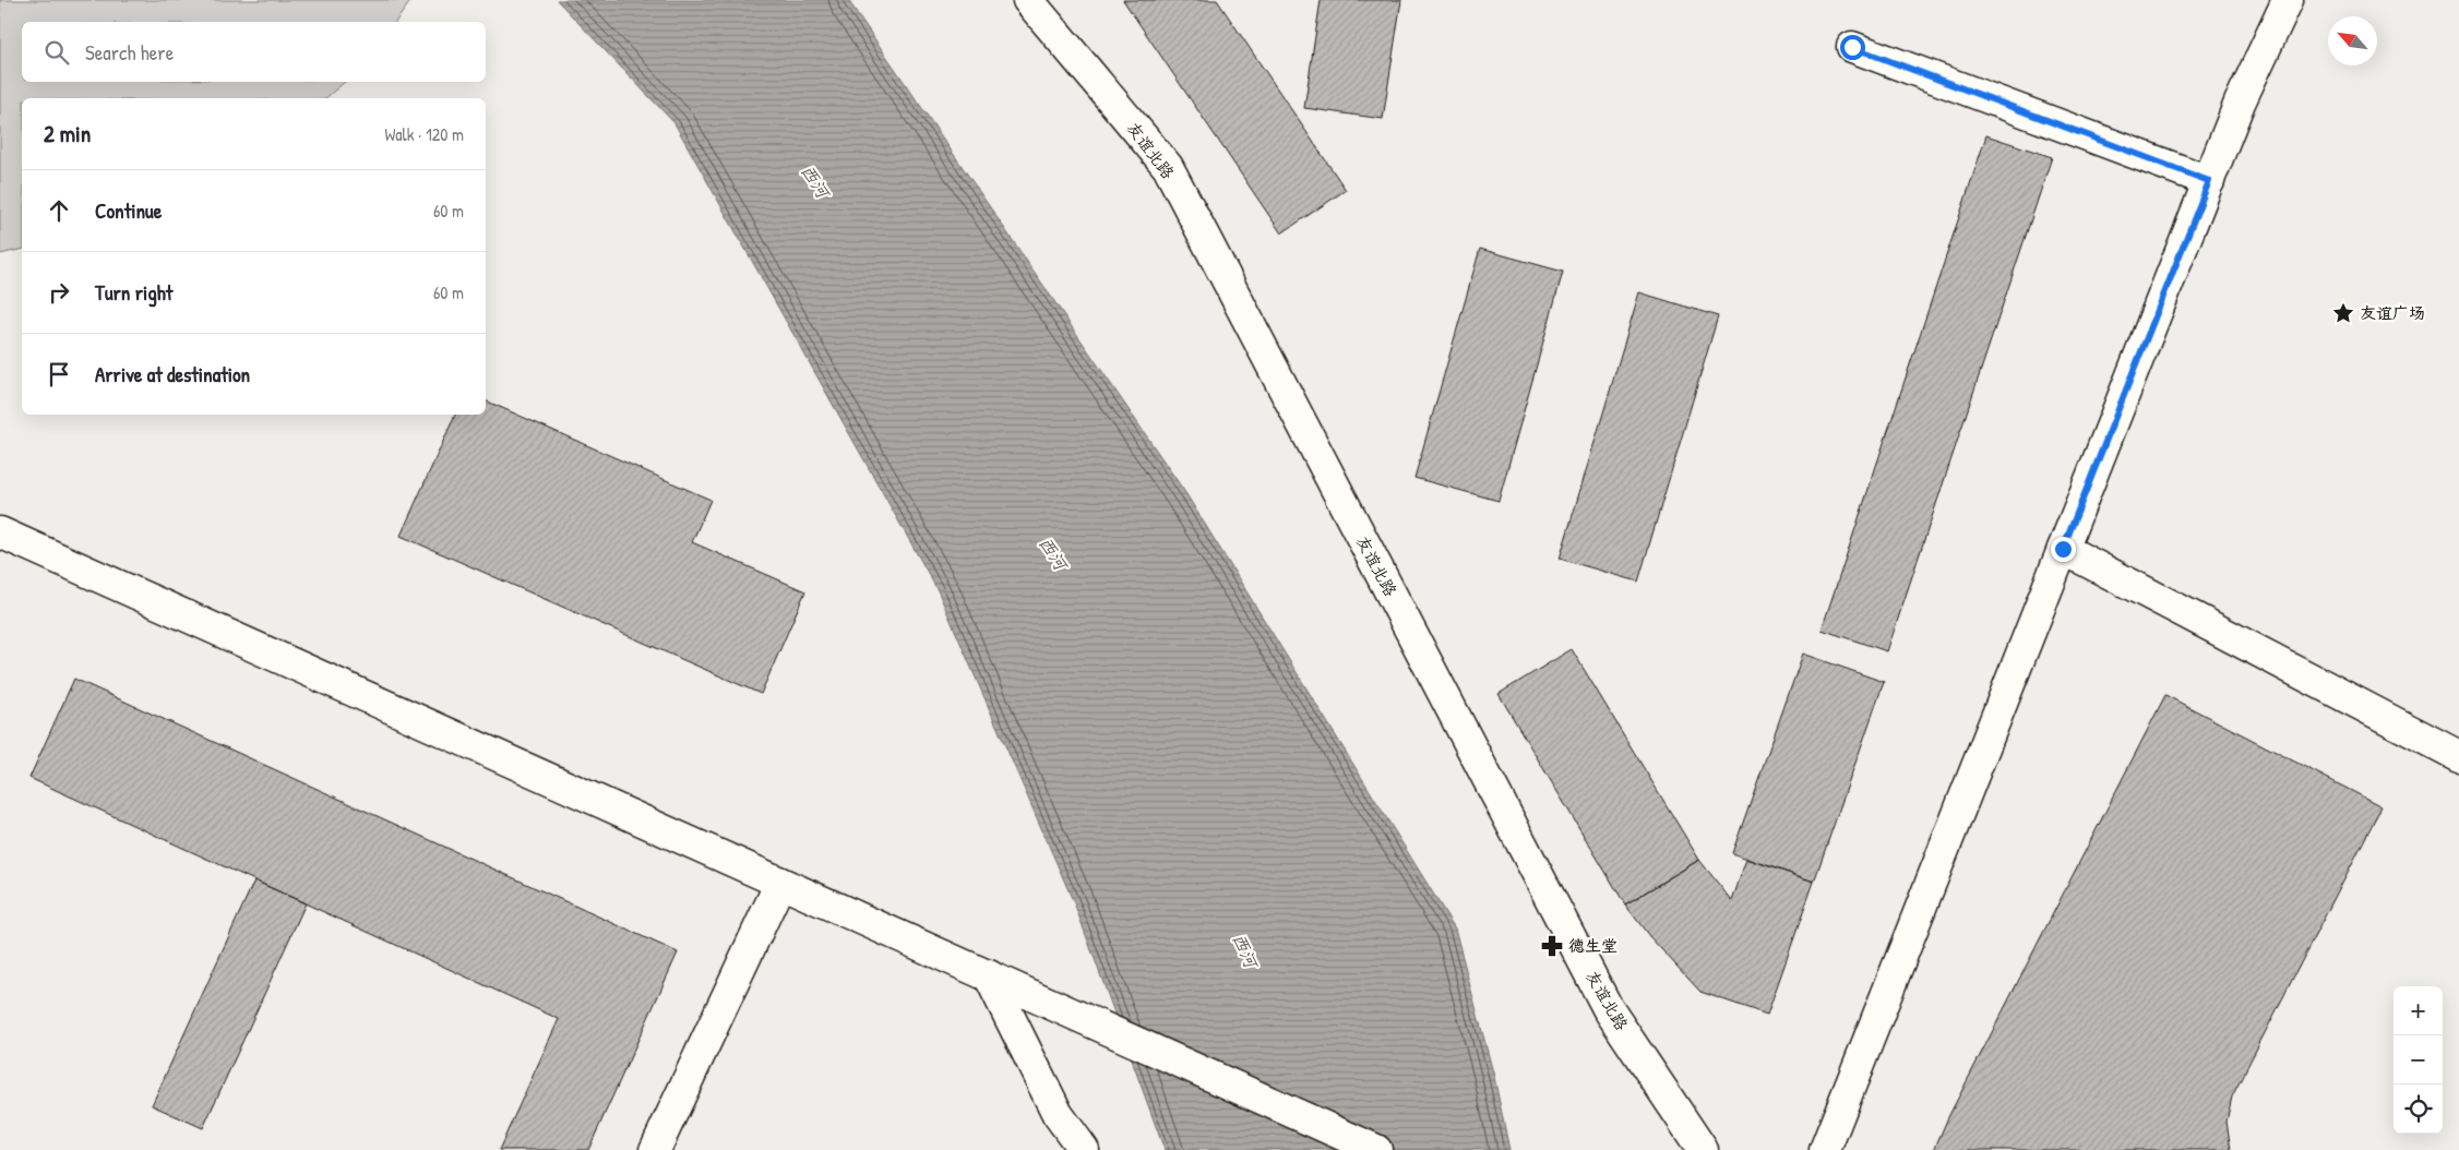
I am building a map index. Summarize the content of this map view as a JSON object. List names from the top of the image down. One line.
{"streets":{"main road":["友谊北路"]},"water":["西河"],"places":{"place":["友谊广场"],"pharmacy":["德生堂"]},"north":"top left","page":{"search":"Search here","heading":["2 min","Walk · 120 m"],"list":[["Continue","60 m"],["Turn right","60 m"],"Arrive at destination"],"map_buttons":["+","−"]}}
